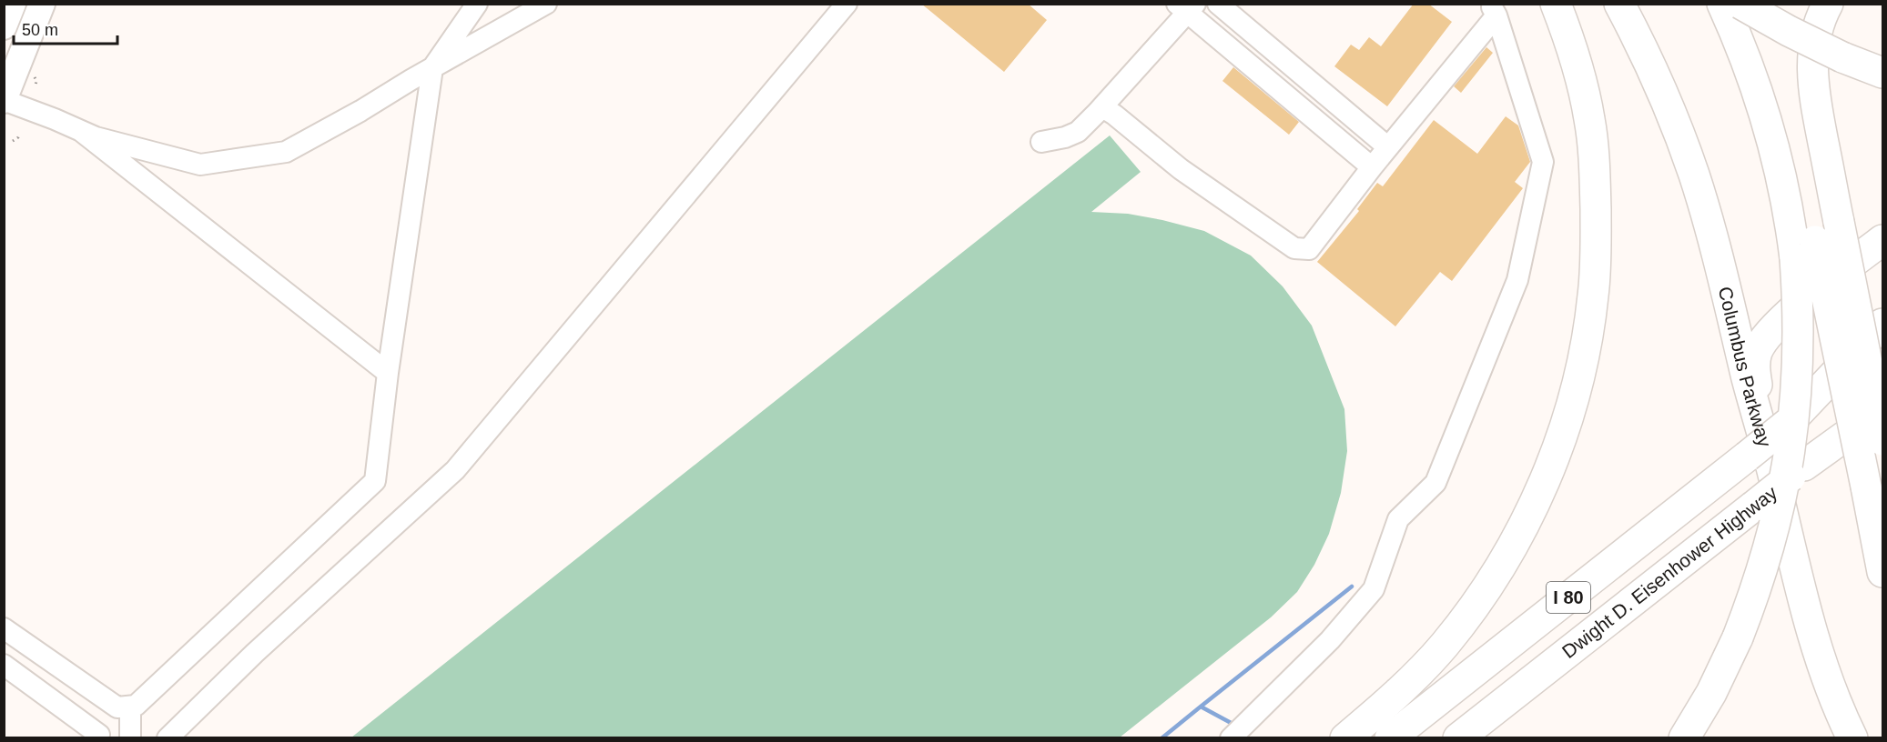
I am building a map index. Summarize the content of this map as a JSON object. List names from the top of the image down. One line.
{"streets":{"highway":["Columbus Parkway","Dwight D. Eisenhower Highway","I 80"]},"crossings":[["Columbus Parkway","I 80"]],"scale_bar":"50 m"}
